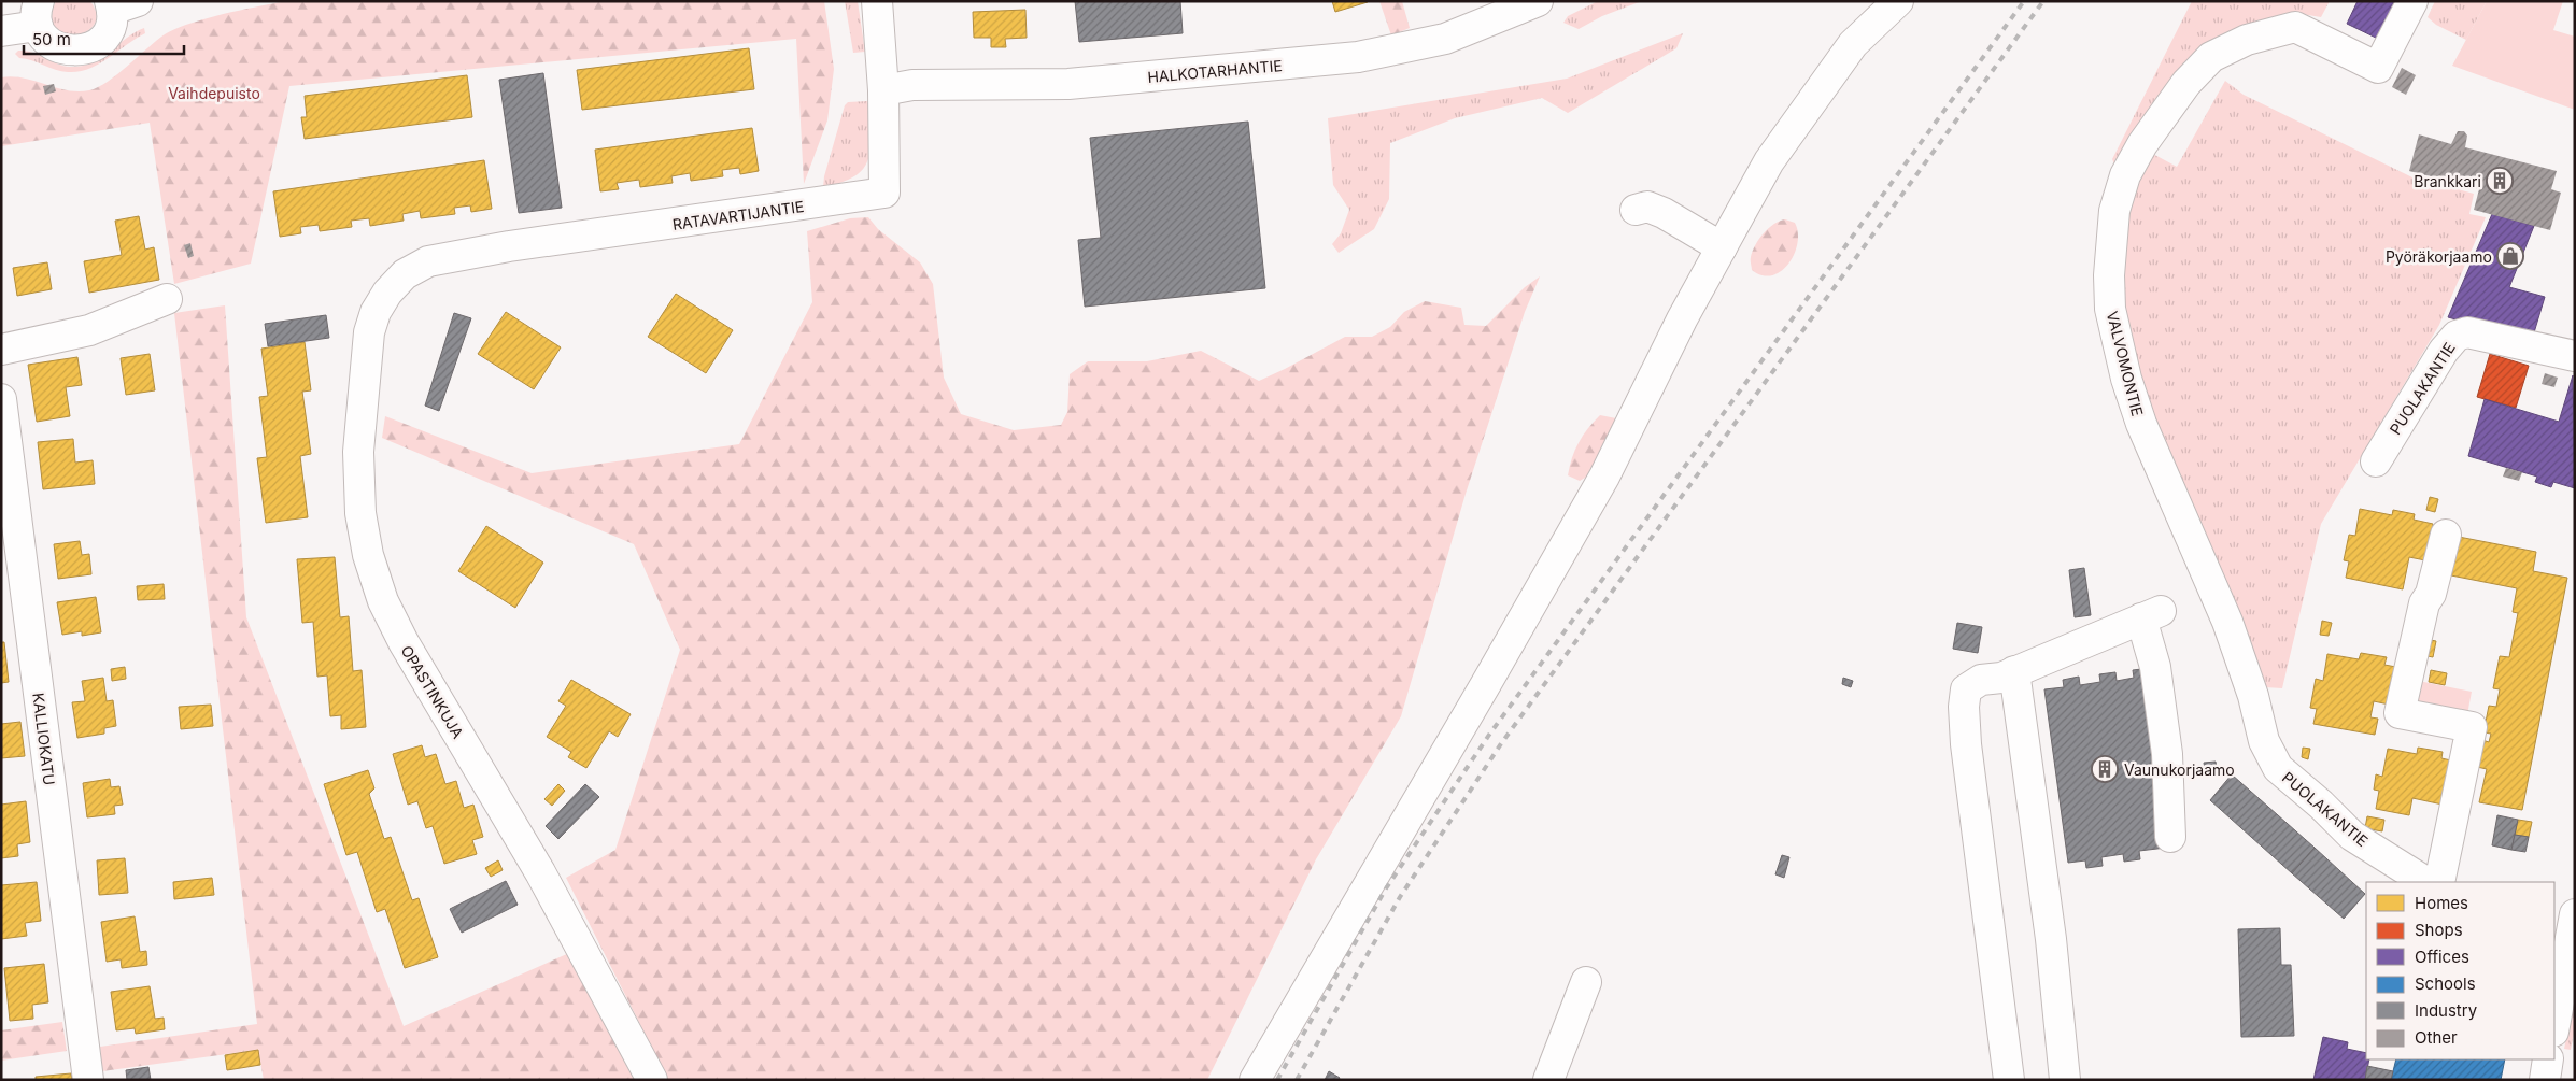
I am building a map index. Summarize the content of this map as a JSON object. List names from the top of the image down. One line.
{"streets":{"street":["HALKOTARHANTIE","RATAVARTIJANTIE","VALVOMONTIE","PUOLAKANTIE","OPASTINKUJA","KALLIOKATU"]},"crossings":[["HALKOTARHANTIE","RATAVARTIJANTIE"],["RATAVARTIJANTIE","OPASTINKUJA"],["VALVOMONTIE","PUOLAKANTIE"]],"parks":["Vaihdepuisto"],"places":{"building":["Brankkari","Vaunukorjaamo"],"shop":["Pyöräkorjaamo"]},"legend":["Homes","Shops","Offices","Schools","Industry","Other"],"scale_bar":"50 m"}
